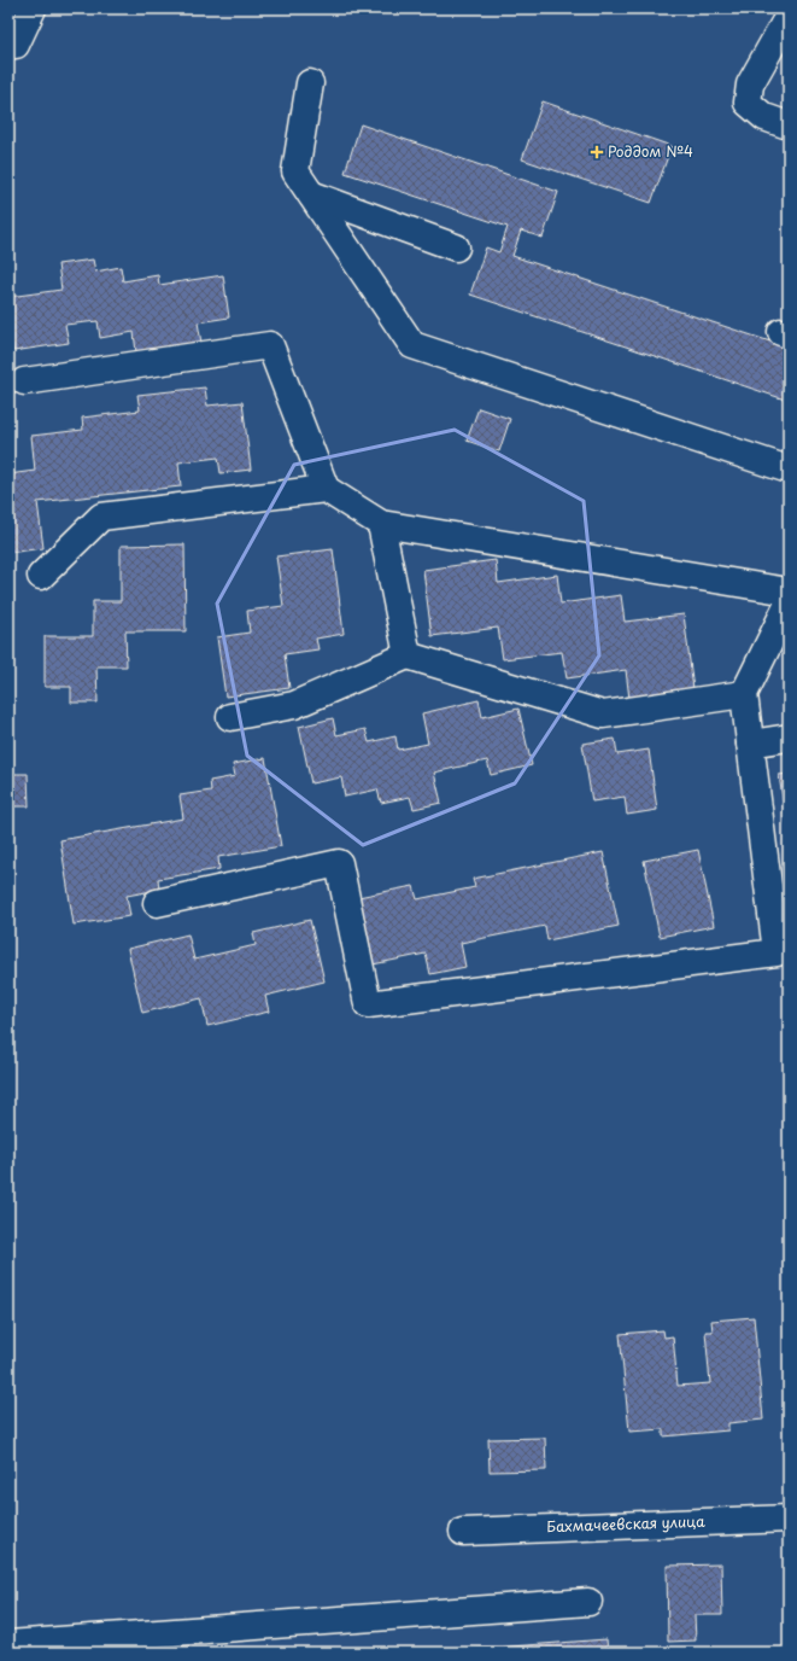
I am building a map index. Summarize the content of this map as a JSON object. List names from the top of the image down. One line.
{"streets":{"street":["Бахмачеевская улица"]},"places":{"health":["Роддом №4"]}}
